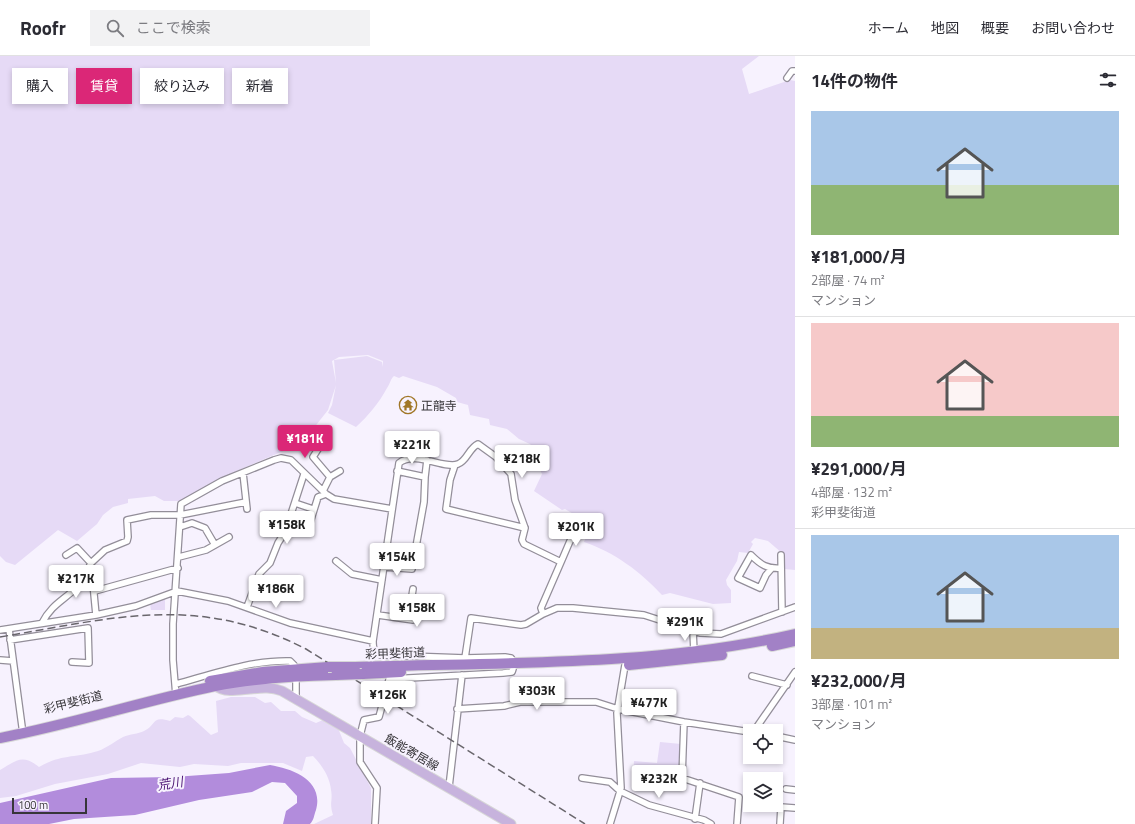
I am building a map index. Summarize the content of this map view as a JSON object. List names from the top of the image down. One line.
{"streets":{"highway":["彩甲斐街道"],"main road":["飯能寄居線"]},"crossings":[["彩甲斐街道","飯能寄居線"]],"water":["荒川"],"places":{"temple":["正龍寺"]},"scale_bar":"100 m","page":{"header":"Roofr","search":"ここで検索","nav":["ホーム","地図","概要","お問い合わせ"],"heading":"14件の物件","chip":["購入","賃貸","絞り込み","新着"],"list":[{"name":"¥181,000/月","note":"2部屋 · 74 m² · マンション"},{"name":"¥291,000/月","note":"4部屋 · 132 m² · 彩甲斐街道"},{"name":"¥232,000/月","note":"3部屋 · 101 m² · マンション"}],"price":["¥181K","¥221K","¥218K","¥158K","¥201K","¥154K","¥217K","¥186K","¥158K","¥291K","¥303K","¥126K","¥477K","¥232K"],"scale":"100 m"}}
